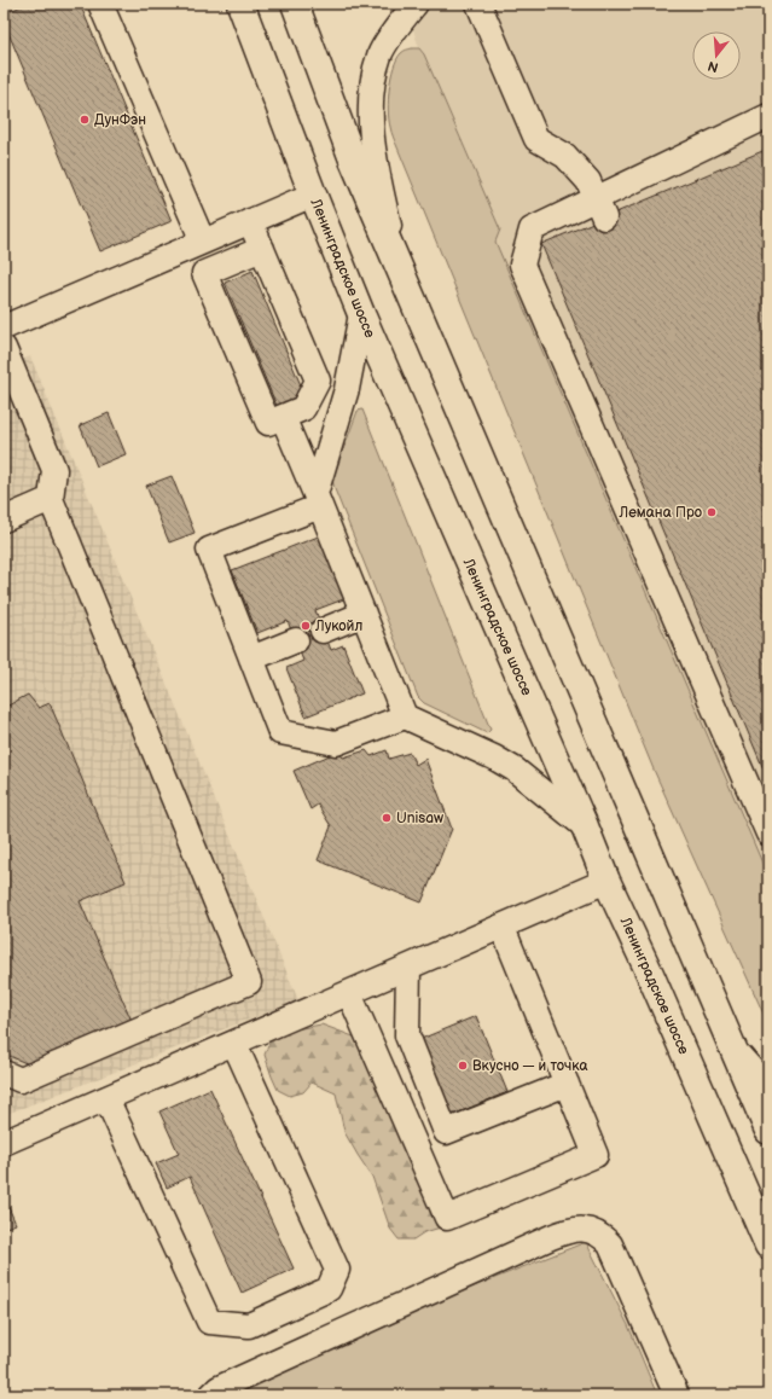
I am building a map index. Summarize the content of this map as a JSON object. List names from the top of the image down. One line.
{"streets":{"highway":["Ленинградское шоссе"]},"places":["ДунФэн","Лемана Про","Лукойл","Unisaw","Вкусно — и точка"],"north":"bottom"}
